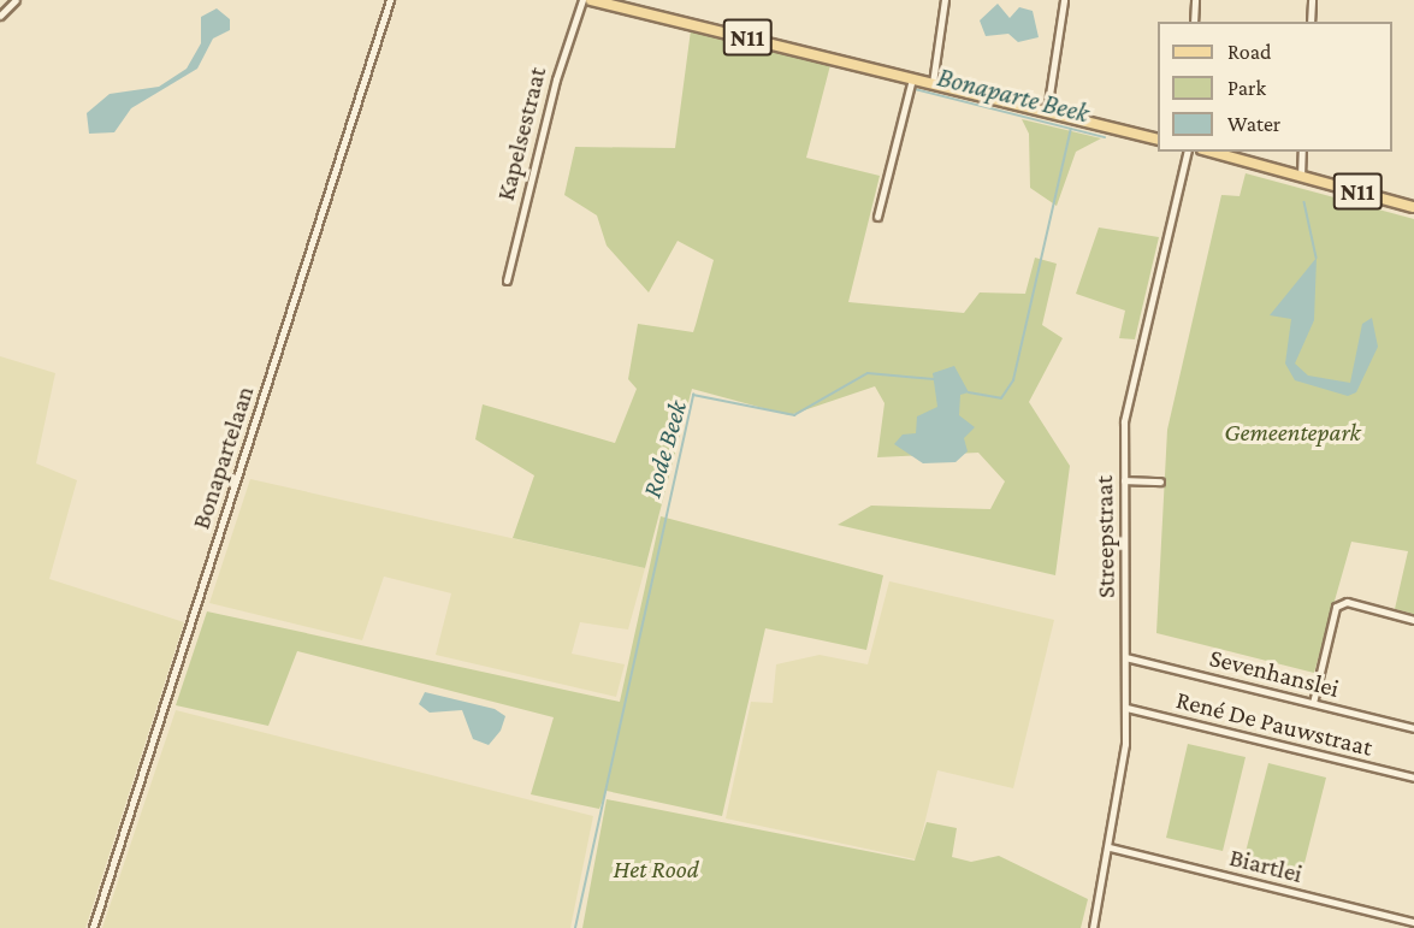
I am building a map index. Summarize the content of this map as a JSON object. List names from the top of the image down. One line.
{"streets":{"main road":["N11"],"street":["Kapelsestraat","Bonapartelaan","Streepstraat","Sevenhanslei","René De Pauwstraat","Biartlei"]},"crossings":[["Streepstraat","Sevenhanslei"],["Streepstraat","René De Pauwstraat"],["Streepstraat","Biartlei"]],"water":["Bonaparte Beek","Rode Beek"],"parks":["Gemeentepark","Het Rood"],"legend":["Road","Park","Water"]}
